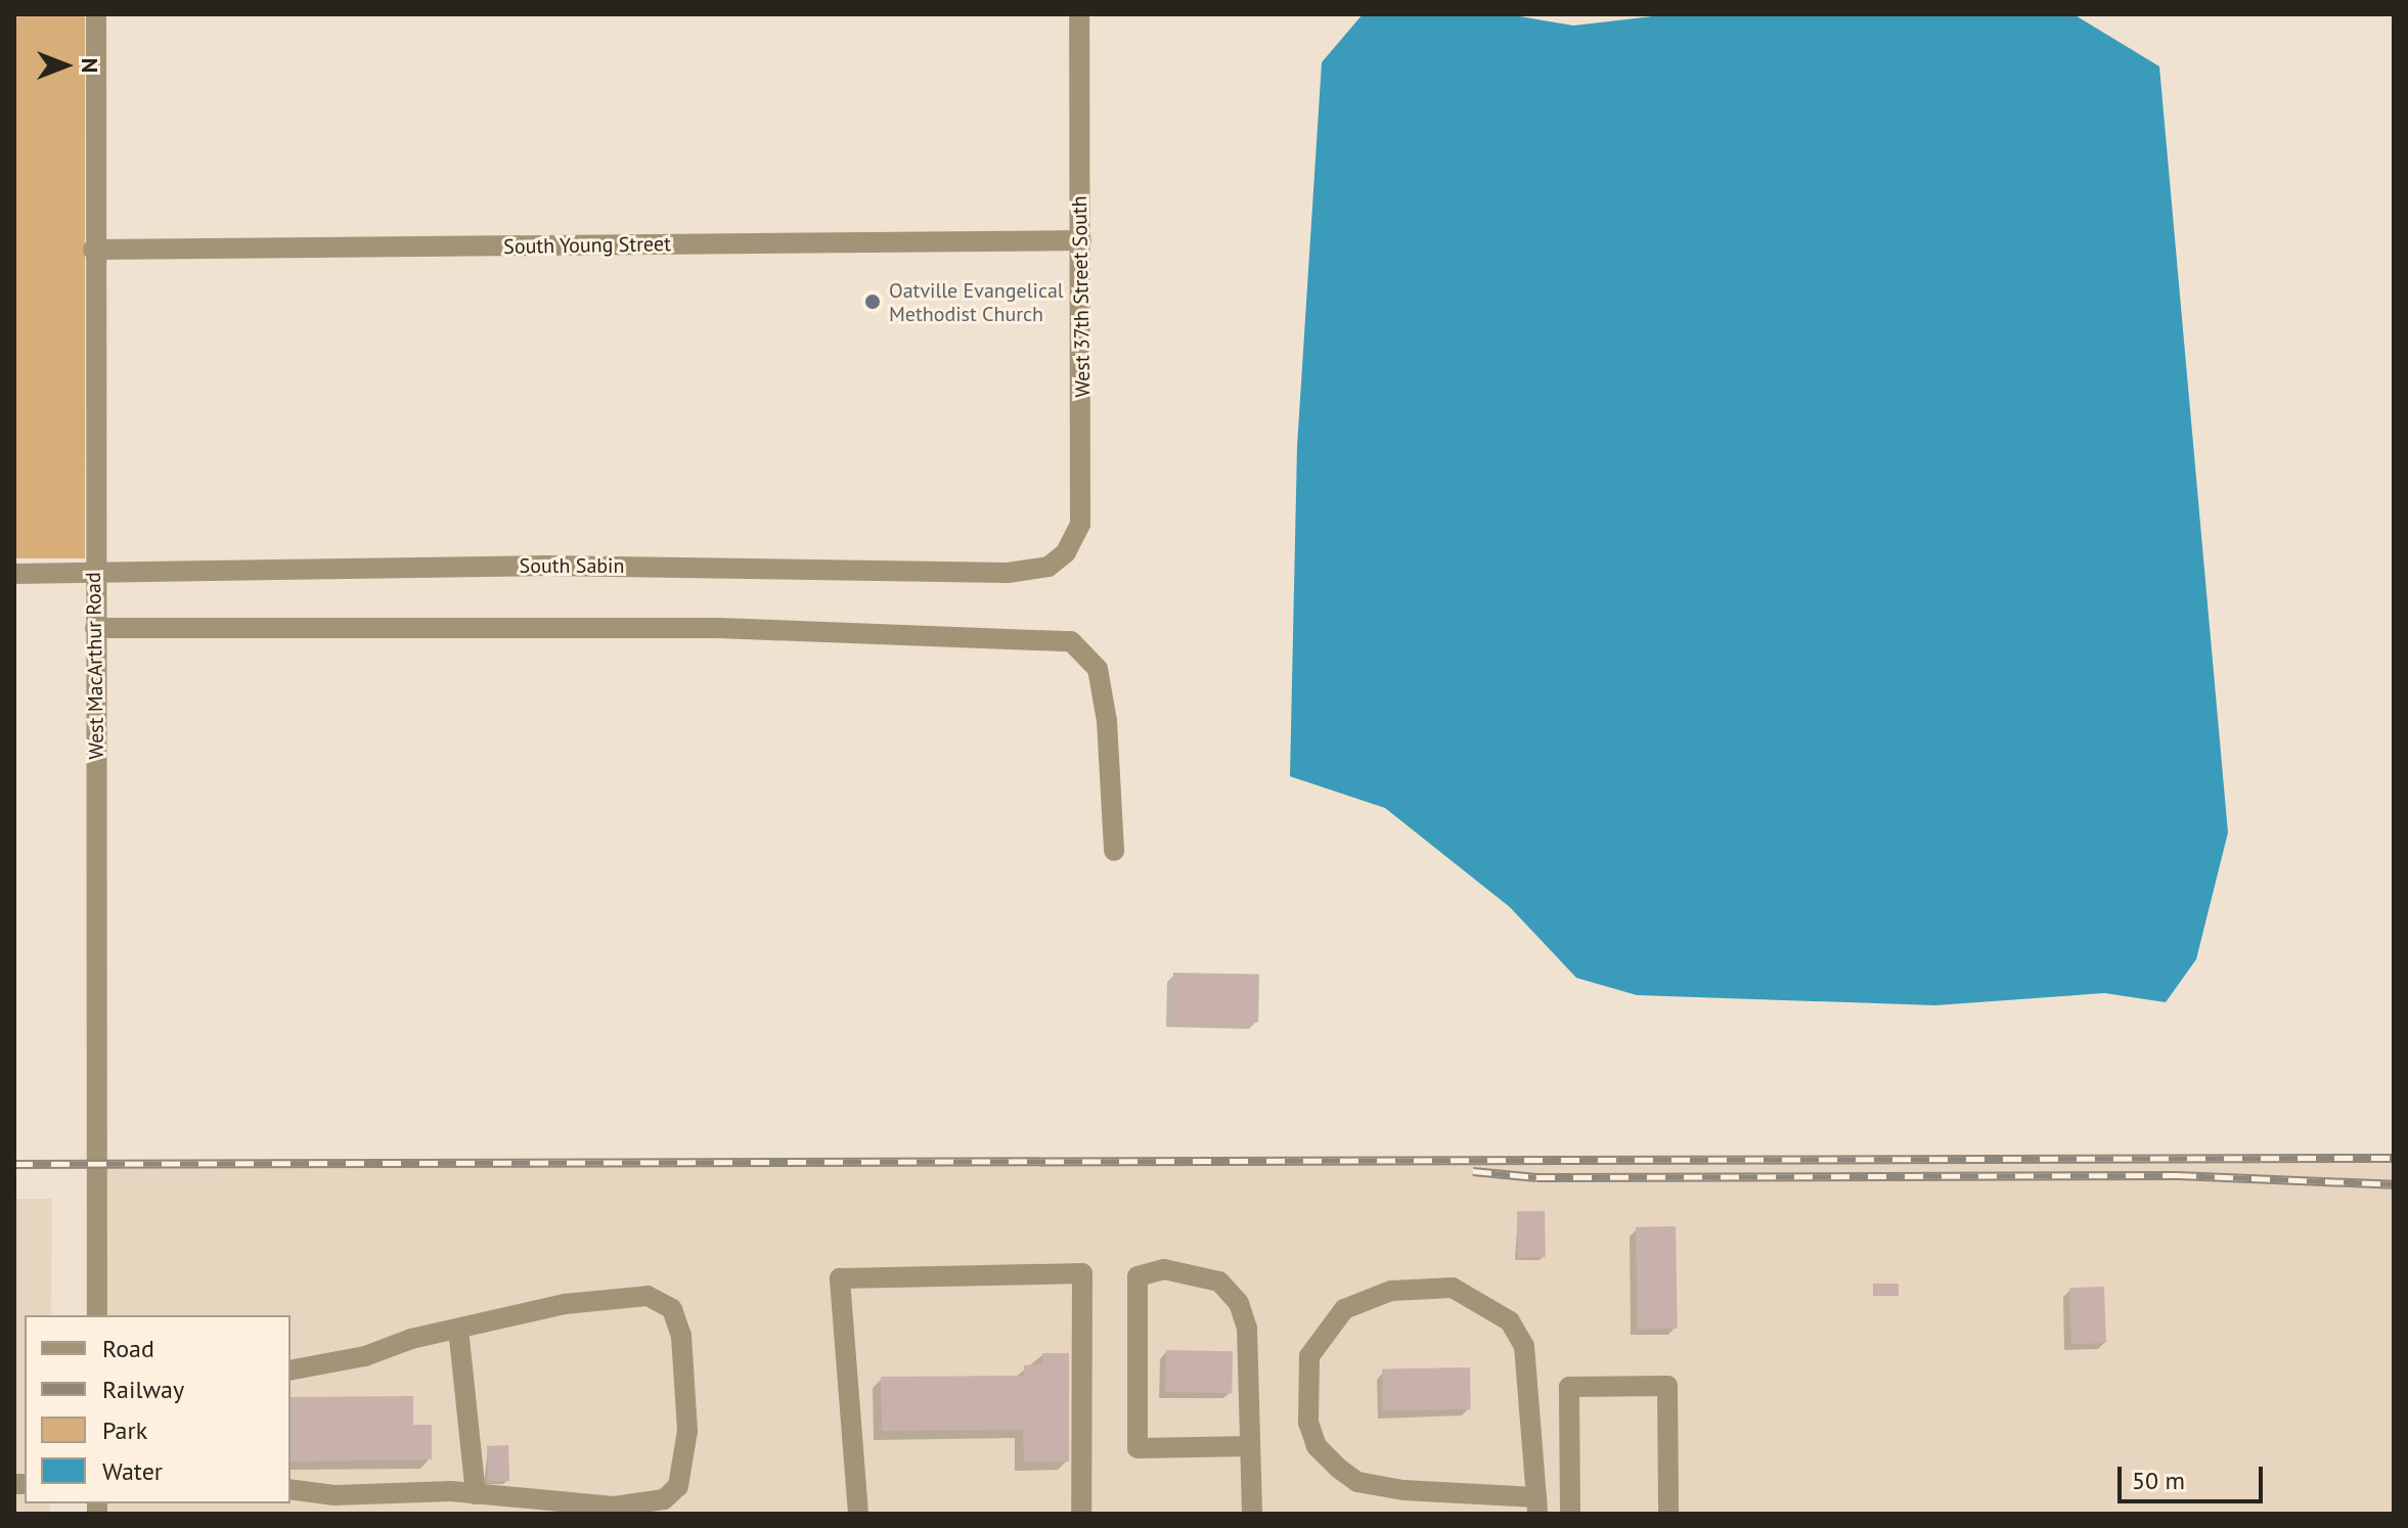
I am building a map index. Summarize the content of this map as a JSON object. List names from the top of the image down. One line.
{"streets":{"street":["South Young Street","West 37th Street South","South Sabin","West MacArthur Road"]},"crossings":[["South Young Street","West 37th Street South"],["South Young Street","West MacArthur Road"],["West 37th Street South","South Sabin"],["South Sabin","West MacArthur Road"]],"places":["Oatville Evangelical Methodist Church"],"legend":["Road","Railway","Park","Water"],"scale_bar":"50 m","north":"right"}
